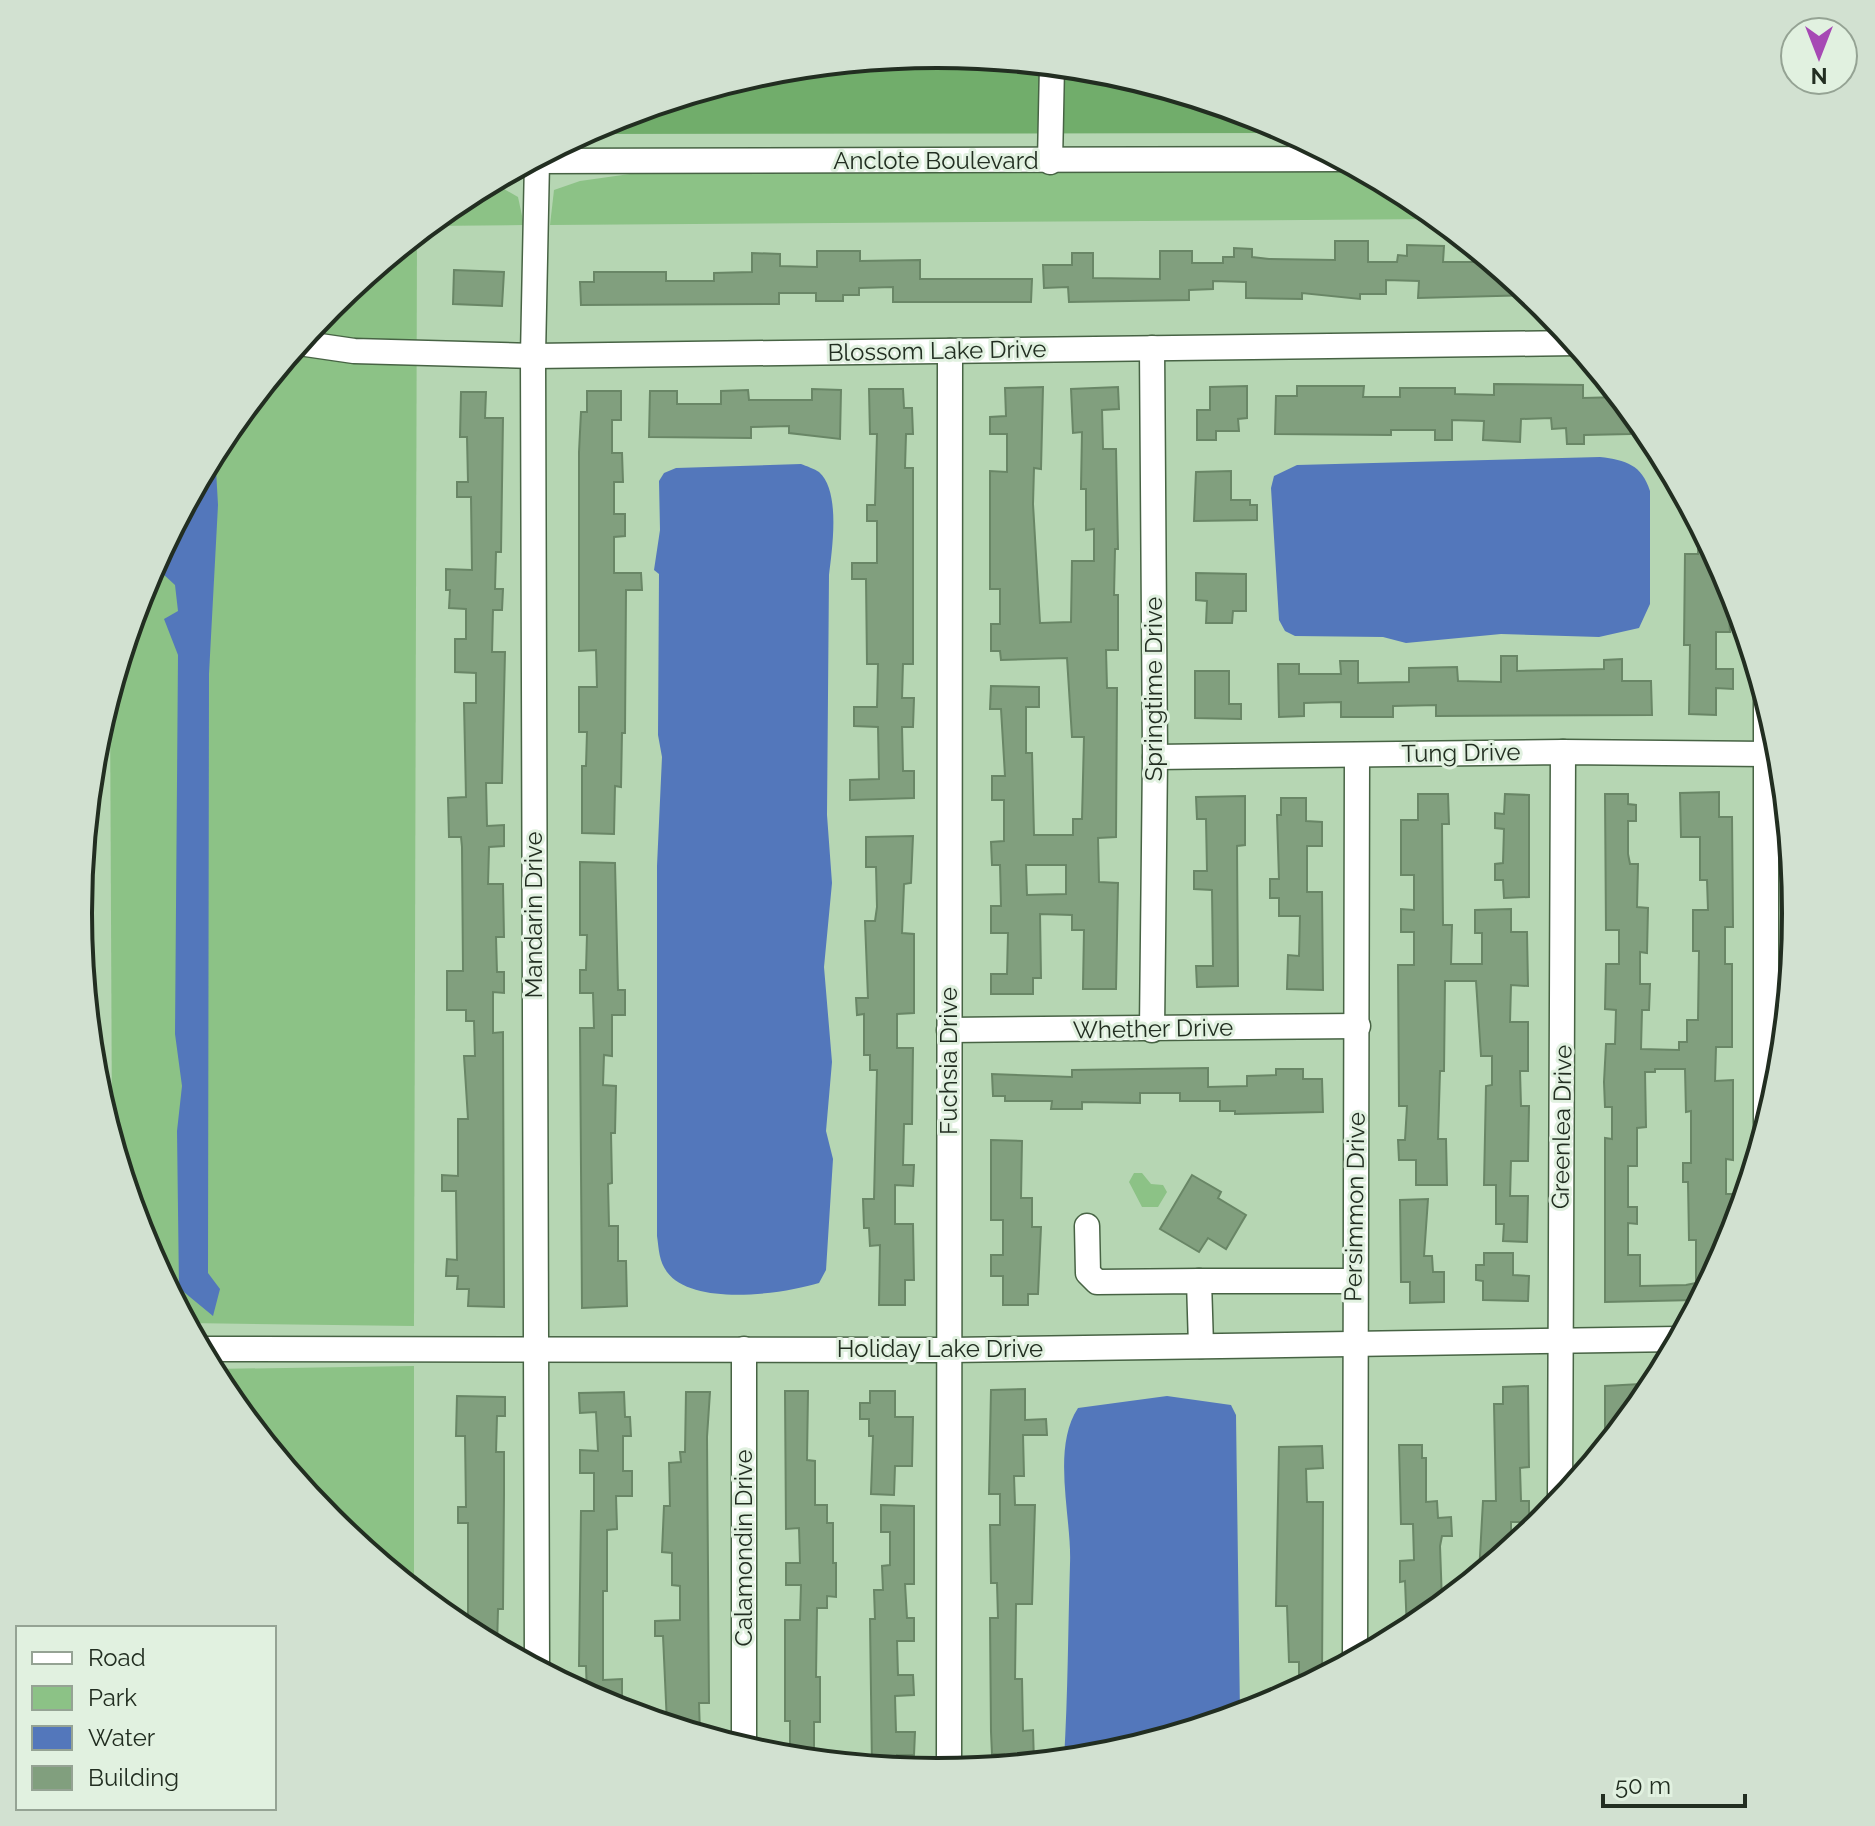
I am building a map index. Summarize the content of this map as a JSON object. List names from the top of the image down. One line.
{"streets":{"street":["Anclote Boulevard","Blossom Lake Drive","Springtime Drive","Tung Drive","Mandarin Drive","Whether Drive","Fuchsia Drive","Greenlea Drive","Persimmon Drive","Holiday Lake Drive","Calamondin Drive"]},"crossings":[["Blossom Lake Drive","Springtime Drive"],["Blossom Lake Drive","Mandarin Drive"],["Blossom Lake Drive","Fuchsia Drive"],["Springtime Drive","Tung Drive"],["Springtime Drive","Whether Drive"],["Tung Drive","Greenlea Drive"],["Tung Drive","Persimmon Drive"],["Mandarin Drive","Holiday Lake Drive"],["Whether Drive","Fuchsia Drive"],["Whether Drive","Persimmon Drive"],["Fuchsia Drive","Holiday Lake Drive"],["Greenlea Drive","Holiday Lake Drive"],["Persimmon Drive","Holiday Lake Drive"],["Holiday Lake Drive","Calamondin Drive"]],"legend":["Road","Park","Water","Building"],"scale_bar":"50 m","north":"bottom"}
